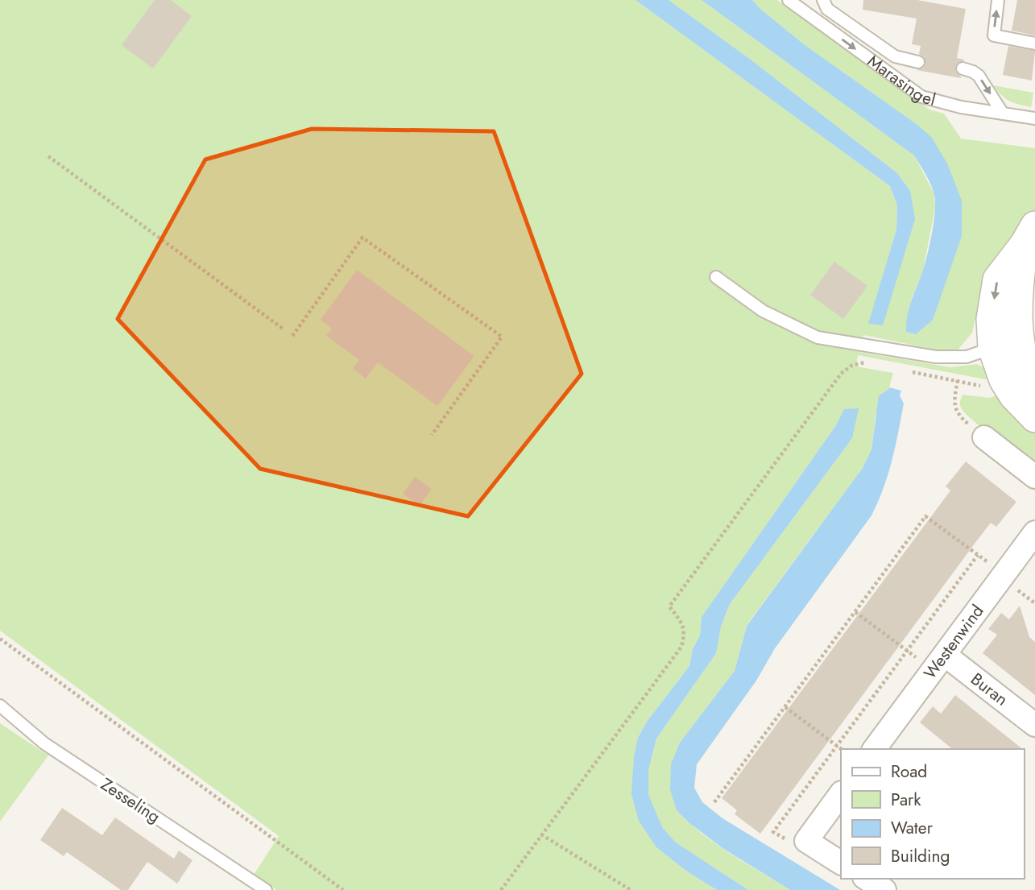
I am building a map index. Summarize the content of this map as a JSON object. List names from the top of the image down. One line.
{"streets":{"street":["Westenwind","Buran"],"lane":["Marasingel","Zesseling"]},"crossings":[["Westenwind","Buran"]],"legend":["Road","Park","Water","Building"]}
